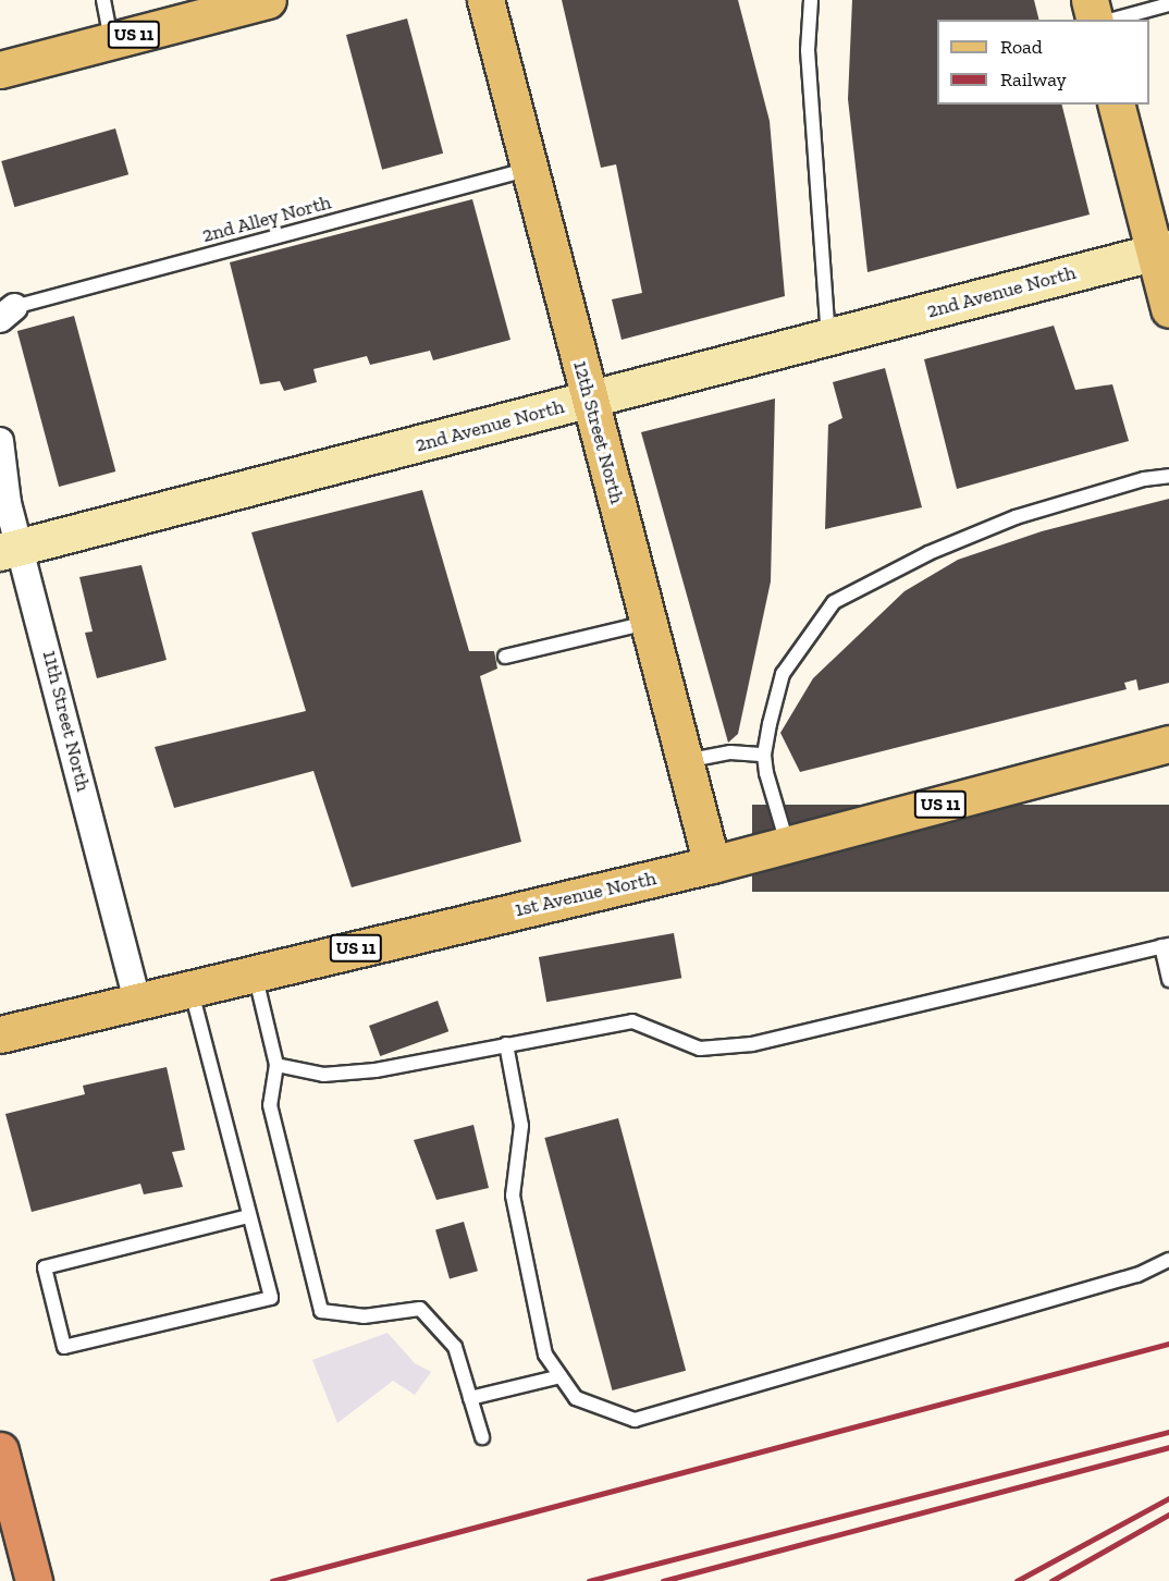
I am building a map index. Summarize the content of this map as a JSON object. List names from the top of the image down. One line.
{"streets":{"main road":["US 11","2nd Avenue North","12th Street North","1st Avenue North"],"street":["11th Street North"],"lane":["2nd Alley North"]},"crossings":[["2nd Alley North","12th Street North"],["2nd Avenue North","12th Street North"],["2nd Avenue North","11th Street North"],["12th Street North","1st Avenue North"],["11th Street North","1st Avenue North"]],"legend":["Road","Railway"]}
